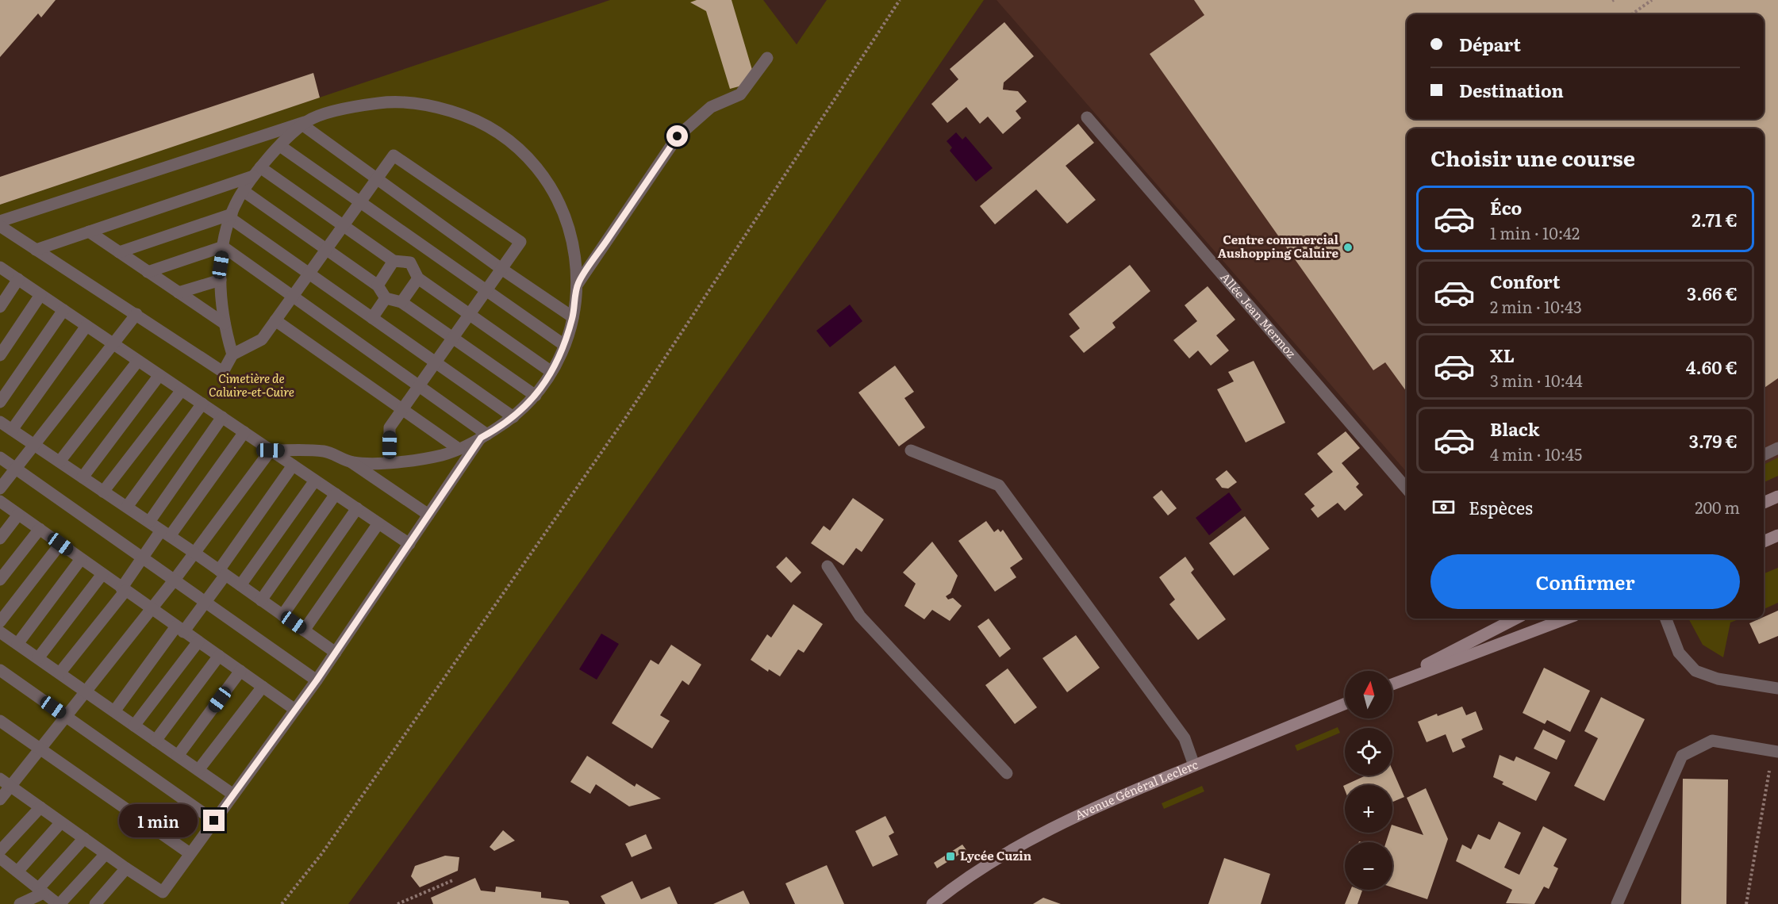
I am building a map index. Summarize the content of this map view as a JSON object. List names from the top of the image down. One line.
{"streets":{"main road":["Avenue Général Leclerc"],"street":["Allée Jean Mermoz"]},"parks":["Cimetière de Caluire-et-Cuire"],"places":{"other":["Centre commercial Aushopping Caluire"],"transit":["Lycée Cuzin"]},"north":"top","page":{"banner":["Départ","Destination"],"heading":"Choisir une course","list":[{"name":"Éco","note":"1 min · 10:42","value":"2.71 €"},{"name":"Confort","note":"2 min · 10:43","value":"3.66 €"},{"name":"XL","note":"3 min · 10:44","value":"4.60 €"},{"name":"Black","note":"4 min · 10:45","value":"3.79 €"}],"pay":["Espèces","200 m"],"buttons":"Confirmer","map_buttons":["+","−"],"bubble":"1 min"}}
